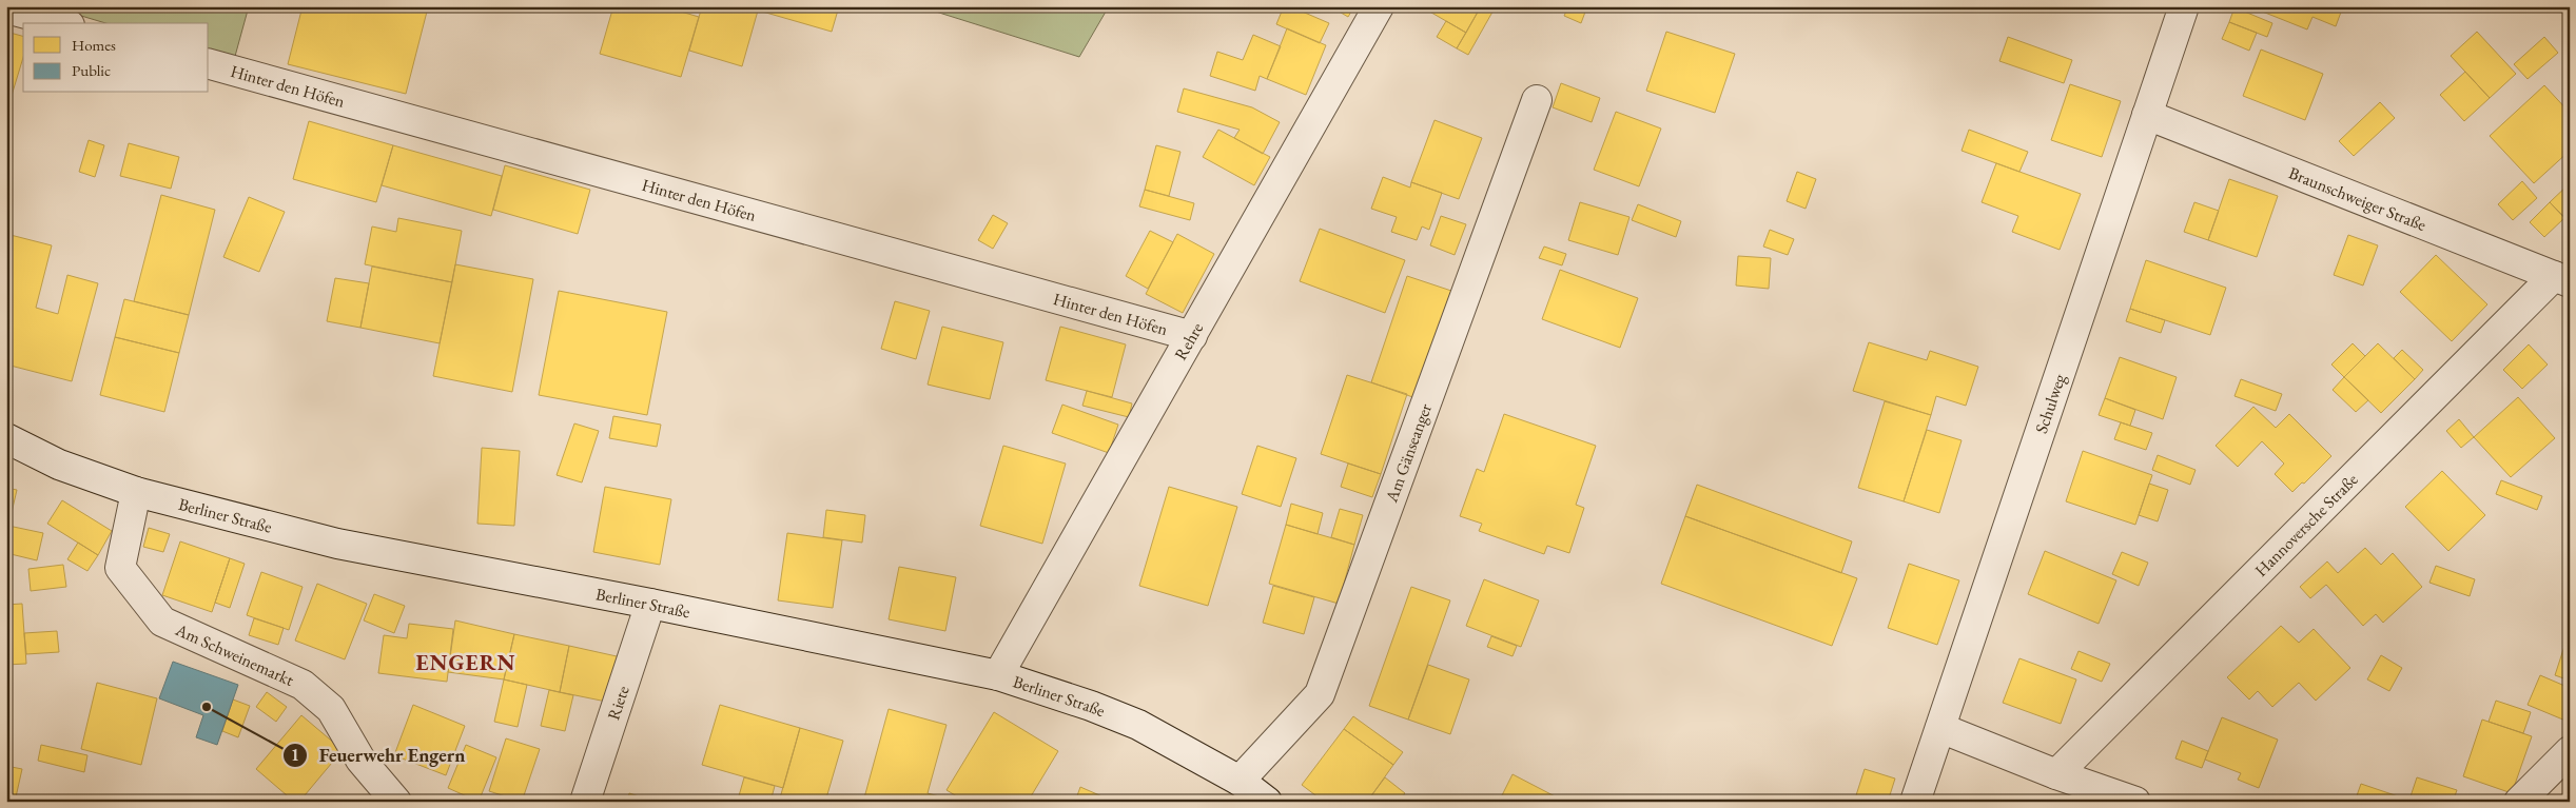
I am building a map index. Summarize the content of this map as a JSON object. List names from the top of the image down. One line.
{"streets":{"street":["Hinter den Höfen","Braunschweiger Straße","Rehre","Schulweg","Am Gänseanger","Berliner Straße","Hannoversche Straße","Am Schweinemarkt","Riete"]},"crossings":[["Hinter den Höfen","Rehre"],["Braunschweiger Straße","Schulweg"],["Braunschweiger Straße","Hannoversche Straße"],["Rehre","Berliner Straße"],["Am Gänseanger","Berliner Straße"],["Berliner Straße","Am Schweinemarkt"],["Berliner Straße","Riete"]],"districts":["ENGERN"],"places":["Feuerwehr Engern"],"legend":["Homes","Public"]}
